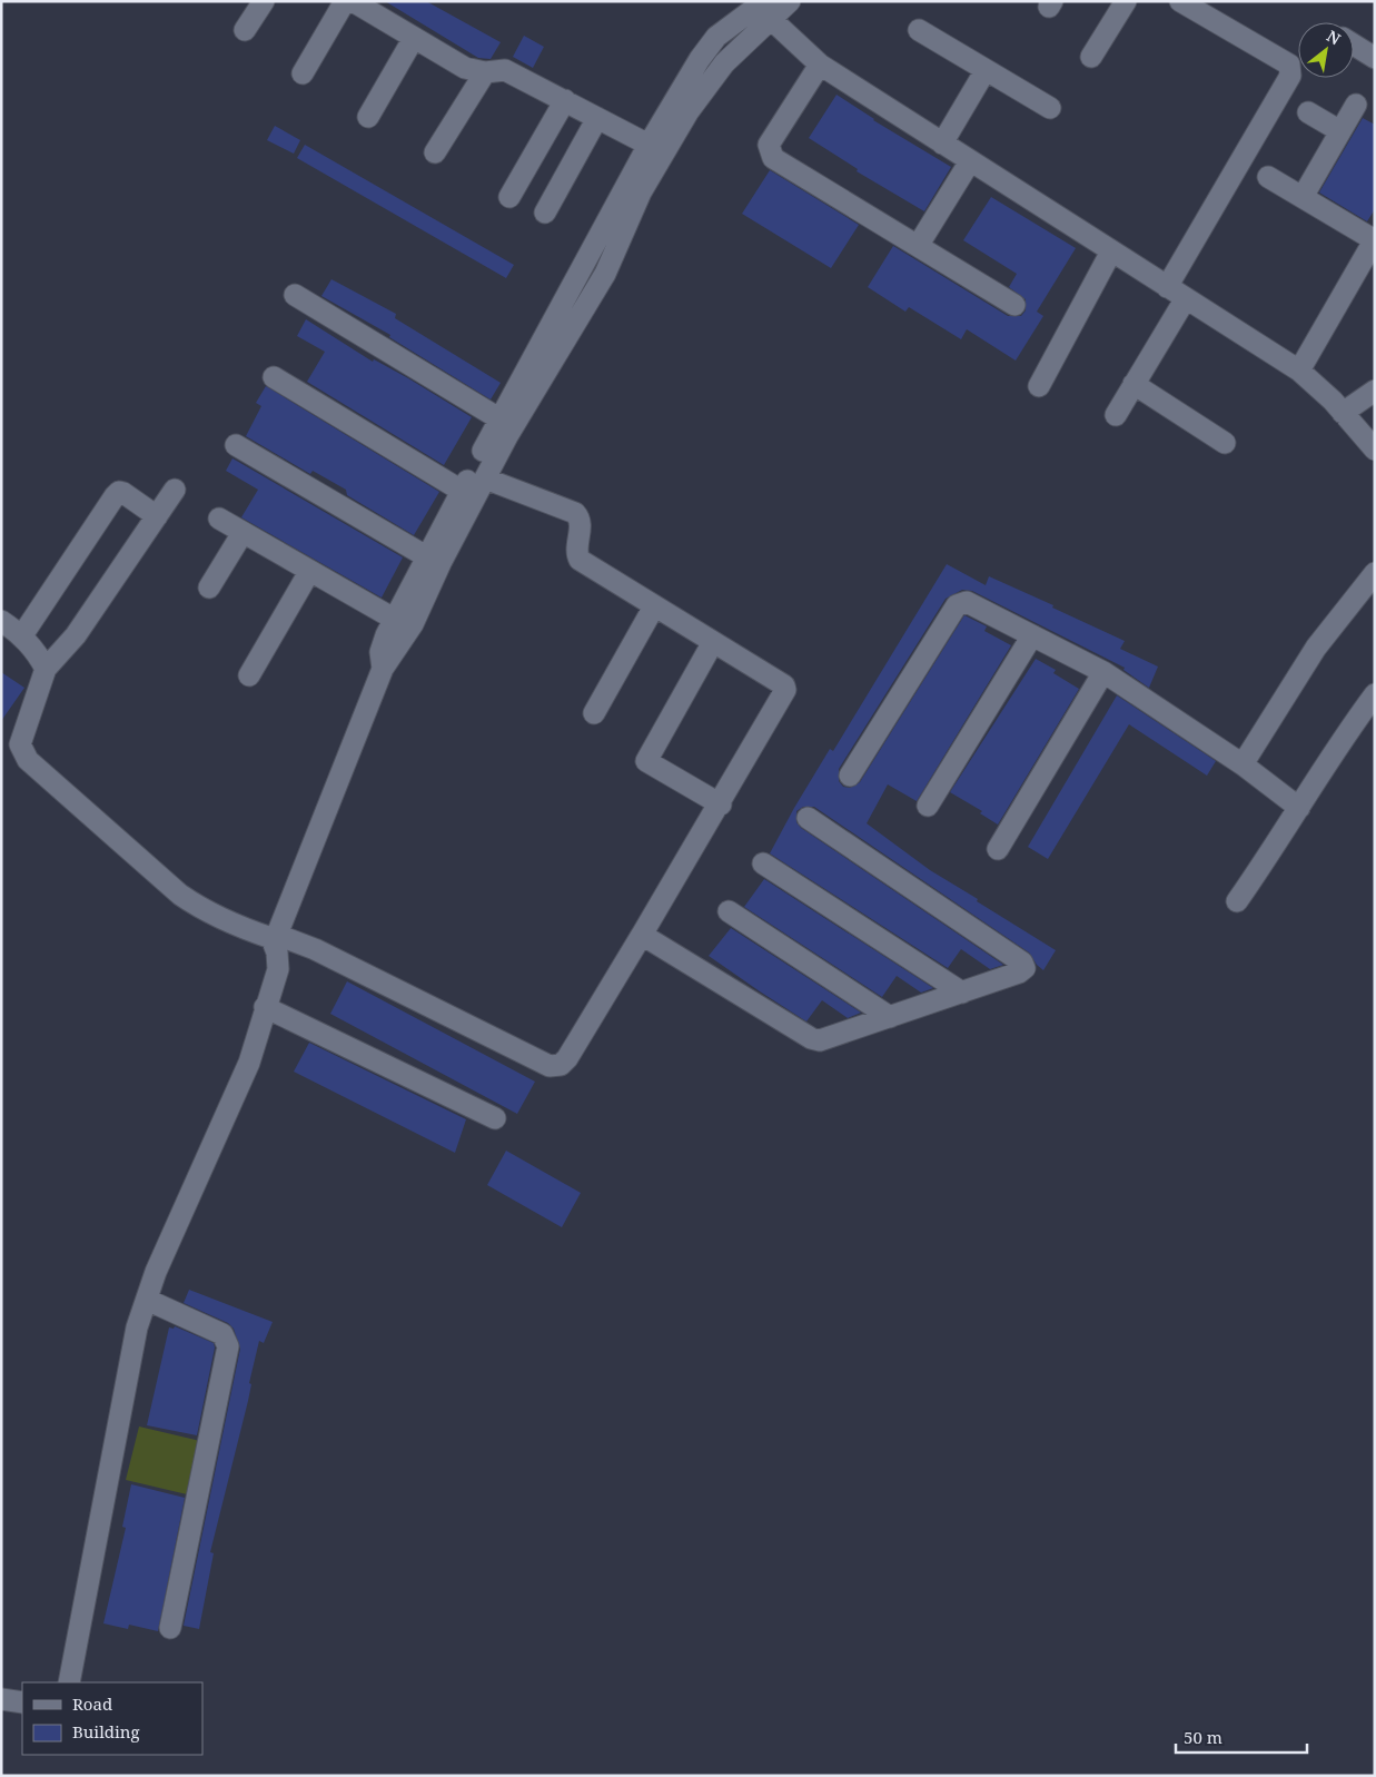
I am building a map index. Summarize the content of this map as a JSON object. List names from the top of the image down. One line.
{"legend":["Road","Building"],"scale_bar":"50 m","north":"top right"}
